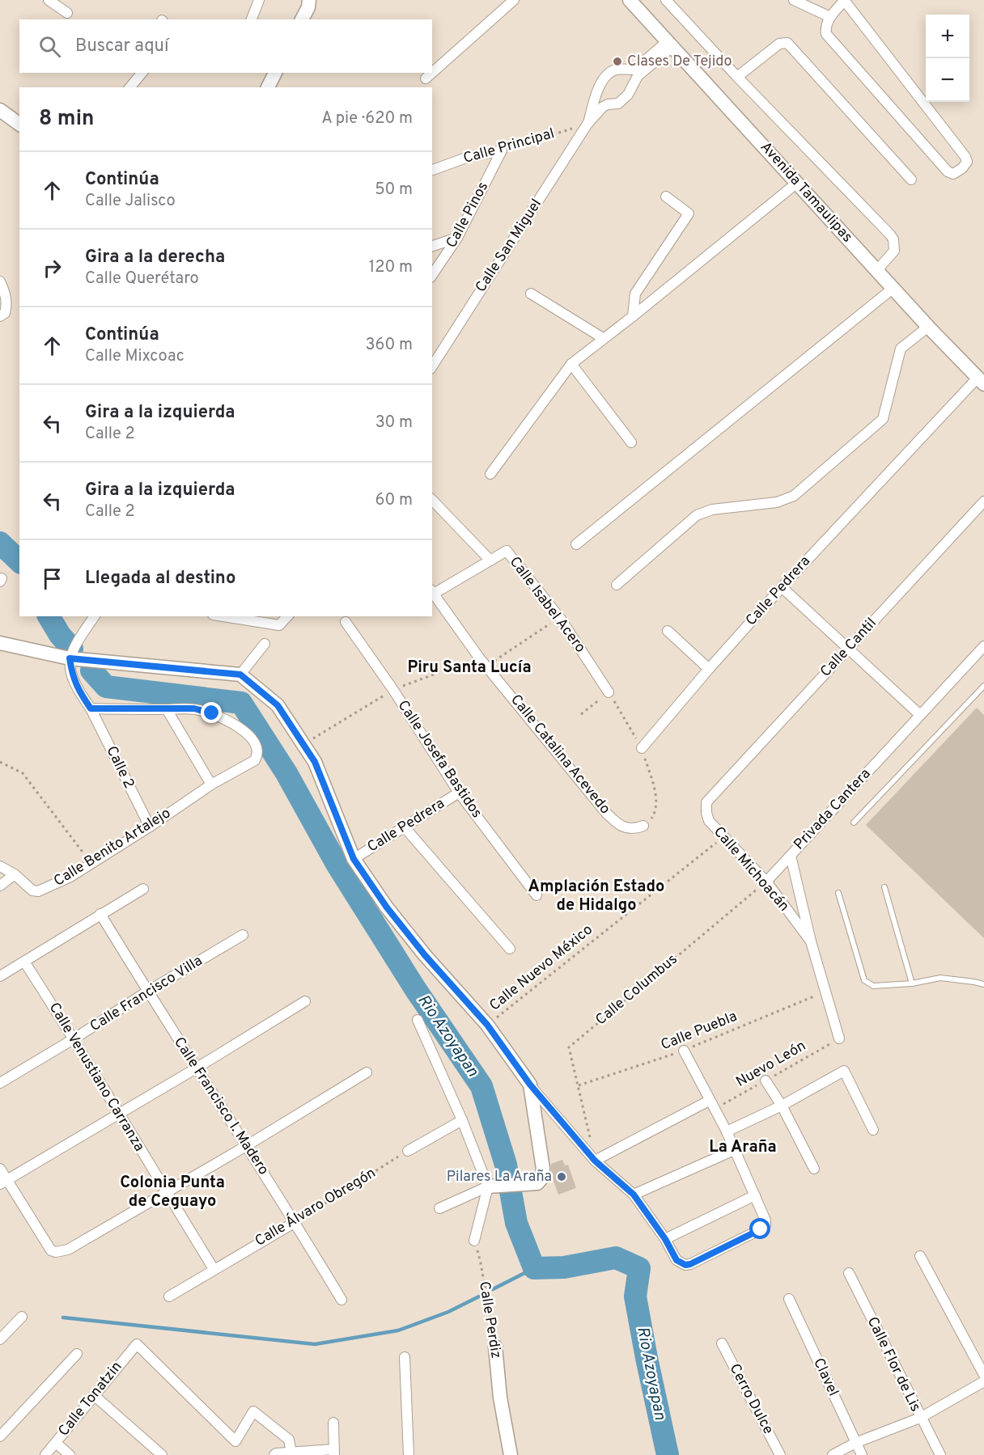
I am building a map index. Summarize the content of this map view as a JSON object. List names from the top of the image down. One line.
{"streets":{"street":["Calle Principal","Avenida Tamaulipas","Calle Pinos","Calle San Miguel","Calle Pedrera","Calle Isabel Acero","Calle Cantil","Calle Catalina Acevedo","Calle Josefa Bastidos","Calle 2","Privada Cantera","Calle Benito Artalejo","Calle Michoacán","Calle Francisco Villa","Calle Venustiano Carranza","Calle Francisco I. Madero","Calle Álvaro Obregón","Calle Perdiz","Calle Flor de Lis","Clavel","Calle Tonatzin","Cerro Dulce"],"path":["Calle Nuevo México","Calle Columbus","Calle Puebla","Nuevo León"]},"crossings":[["Calle Principal","Calle Pinos"],["Calle Principal","Calle San Miguel"],["Avenida Tamaulipas","Calle San Miguel"],["Avenida Tamaulipas","Calle Pedrera"],["Calle Pedrera","Calle Josefa Bastidos"],["Calle Cantil","Calle Michoacán"],["Calle 2","Calle Benito Artalejo"],["Privada Cantera","Calle Michoacán"],["Privada Cantera","Calle Puebla"],["Privada Cantera","Nuevo León"],["Calle Michoacán","Calle Nuevo México"],["Calle Michoacán","Calle Columbus"],["Calle Columbus","Calle Puebla"],["Calle Francisco Villa","Calle Venustiano Carranza"],["Calle Francisco Villa","Calle Francisco I. Madero"],["Calle Venustiano Carranza","Calle Álvaro Obregón"],["Calle Francisco I. Madero","Calle Álvaro Obregón"]],"districts":["Piru Santa Lucía","Amplación Estado de Hidalgo","La Araña","Colonia Punta de Ceguayo"],"water":["Rio Azoyapan"],"places":["Clases De Tejido","Pilares La Araña"],"page":{"map_buttons":["+","−"],"search":"Buscar aquí","heading":["8 min","A pie · 620 m"],"list":[["Continúa","Calle Jalisco","50 m"],["Gira a la derecha","Calle Querétaro","120 m"],["Continúa","Calle Mixcoac","360 m"],["Gira a la izquierda","Calle 2","30 m"],["Gira a la izquierda","Calle 2","60 m"],"Llegada al destino"]}}
